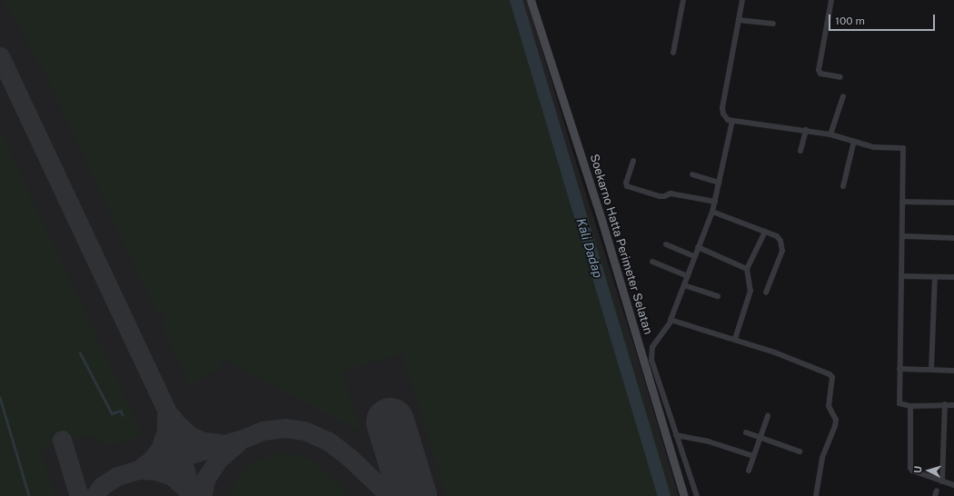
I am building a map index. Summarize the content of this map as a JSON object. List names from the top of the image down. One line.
{"streets":{"main road":["Soekarno Hatta Perimeter Selatan"]},"water":["Kali Dadap"],"scale_bar":"100 m","north":"left"}
